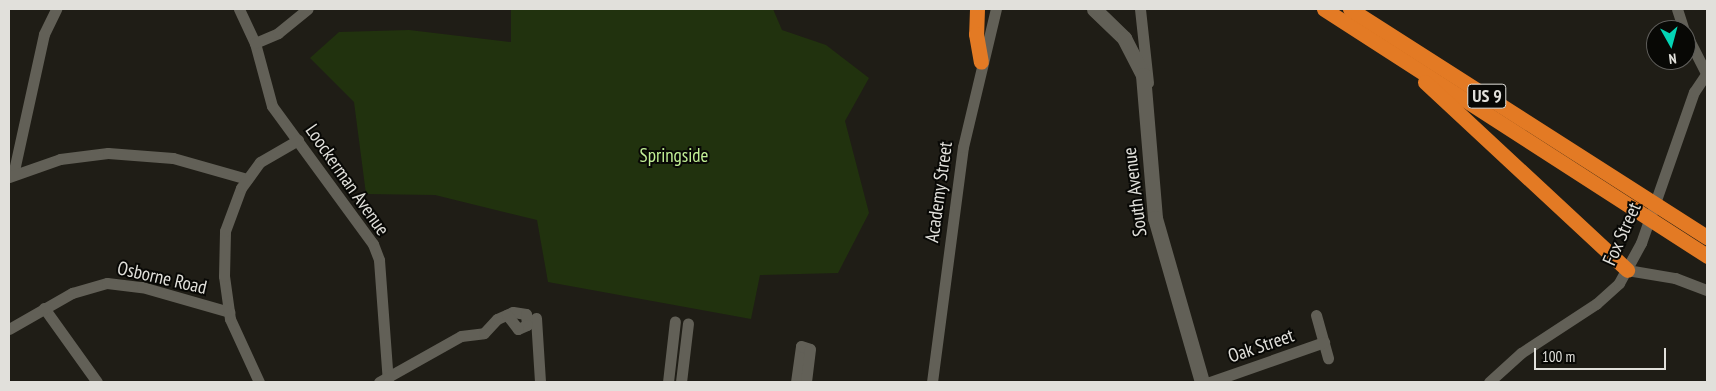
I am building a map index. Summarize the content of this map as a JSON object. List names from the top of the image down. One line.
{"streets":{"highway":["US 9"],"street":["Loockerman Avenue","Academy Street","South Avenue","Fox Street","Osborne Road","Oak Street"]},"parks":["Springside"],"scale_bar":"100 m","north":"bottom"}
